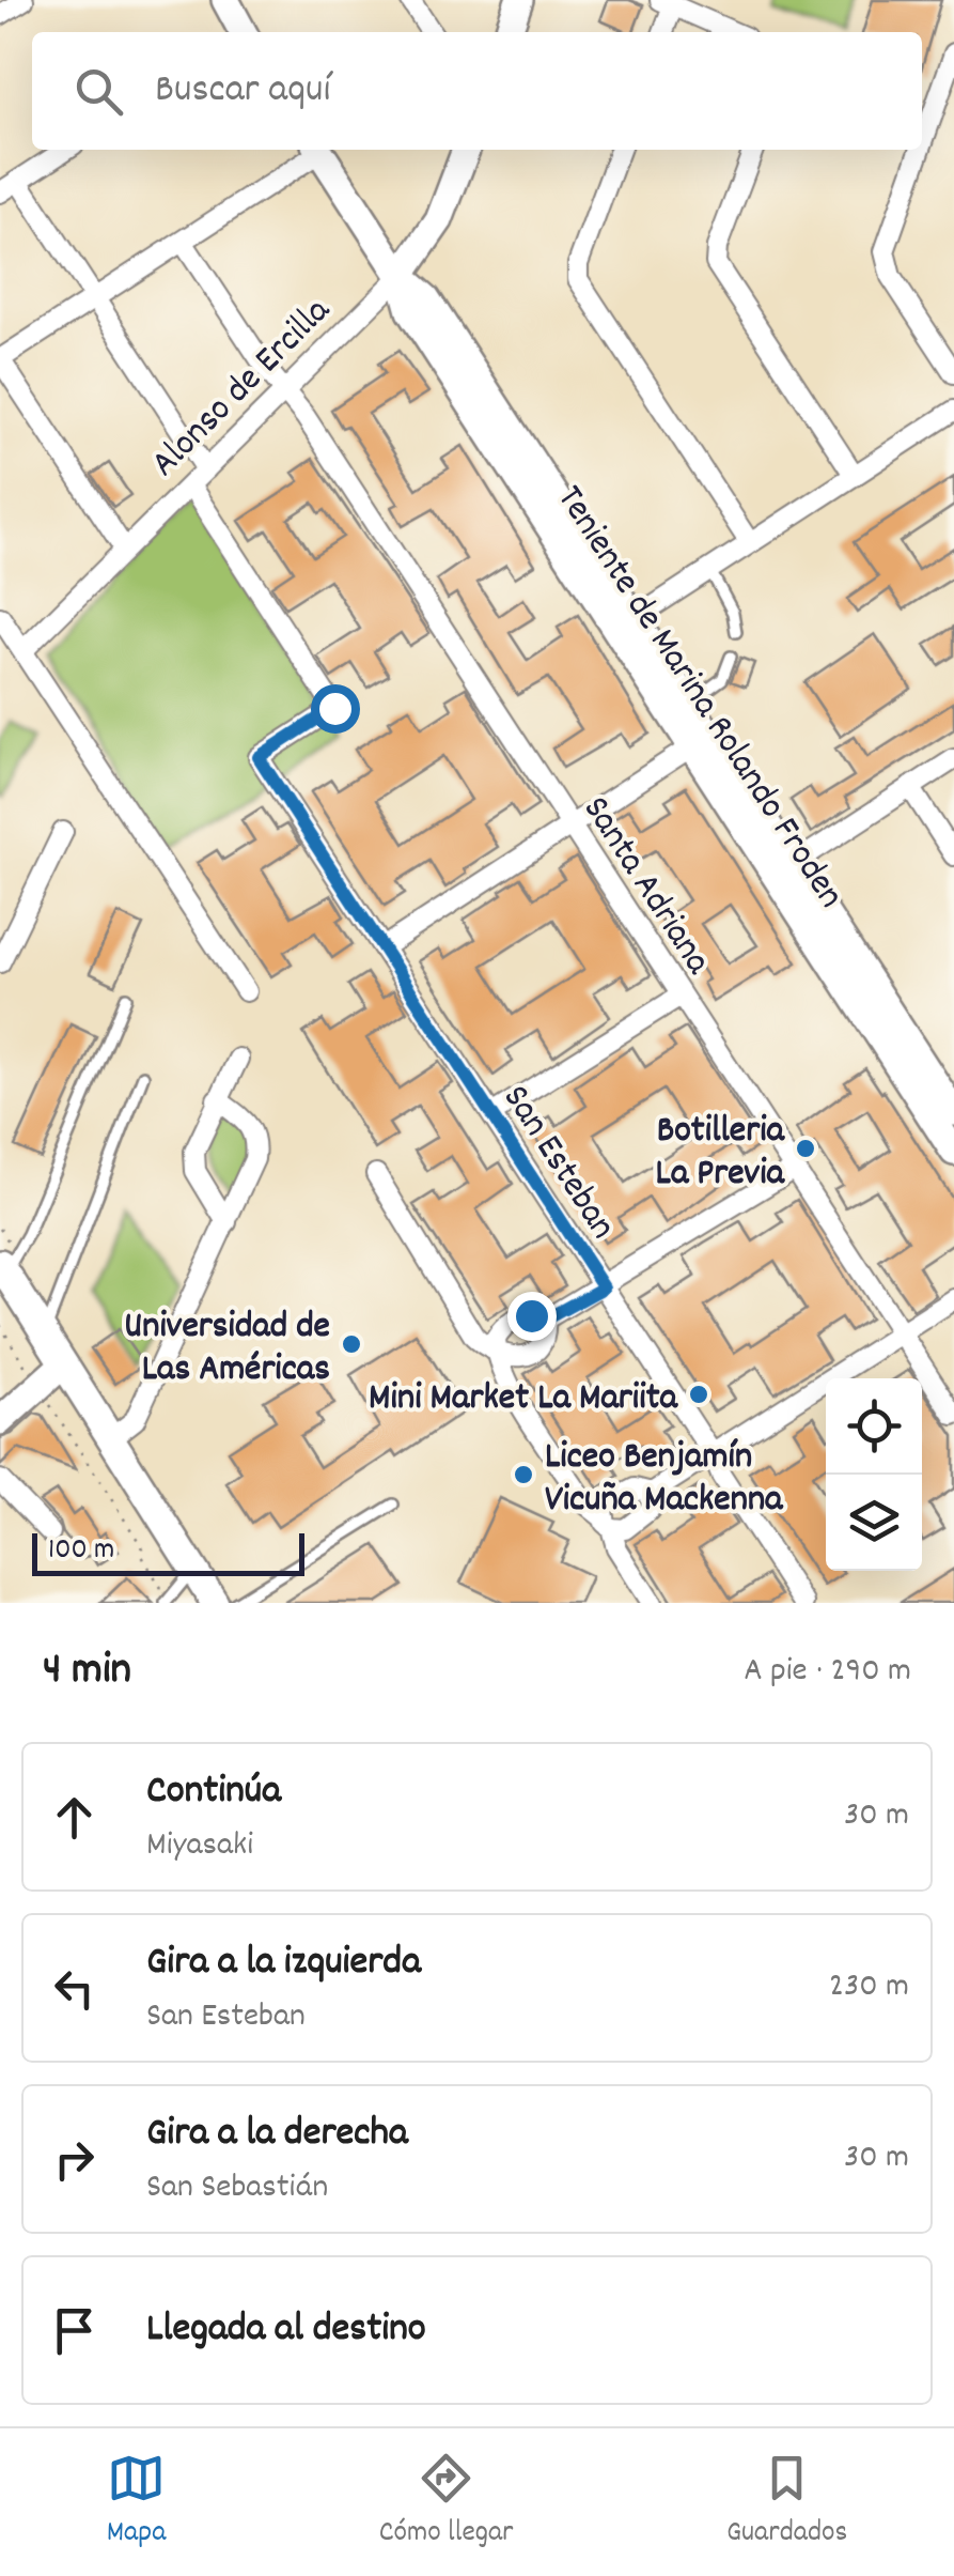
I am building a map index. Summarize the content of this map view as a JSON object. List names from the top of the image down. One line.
{"streets":{"street":["Alonso de Ercilla","Teniente de Marina Rolando Froden","Santa Adriana","San Esteban"]},"crossings":[["Alonso de Ercilla","Teniente de Marina Rolando Froden"],["Alonso de Ercilla","Santa Adriana"],["Alonso de Ercilla","San Esteban"]],"places":["Botilleria La Previa","Universidad de Las Américas","Mini Market La Mariita","Liceo Benjamín Vicuña Mackenna"],"scale_bar":"100 m","page":{"search":"Buscar aquí","scale":"100 m","heading":["4 min","A pie · 290 m"],"list":[["Continúa","Miyasaki","30 m"],["Gira a la izquierda","San Esteban","230 m"],["Gira a la derecha","San Sebastián","30 m"],"Llegada al destino"],"nav":["Mapa","Cómo llegar","Guardados"]}}
